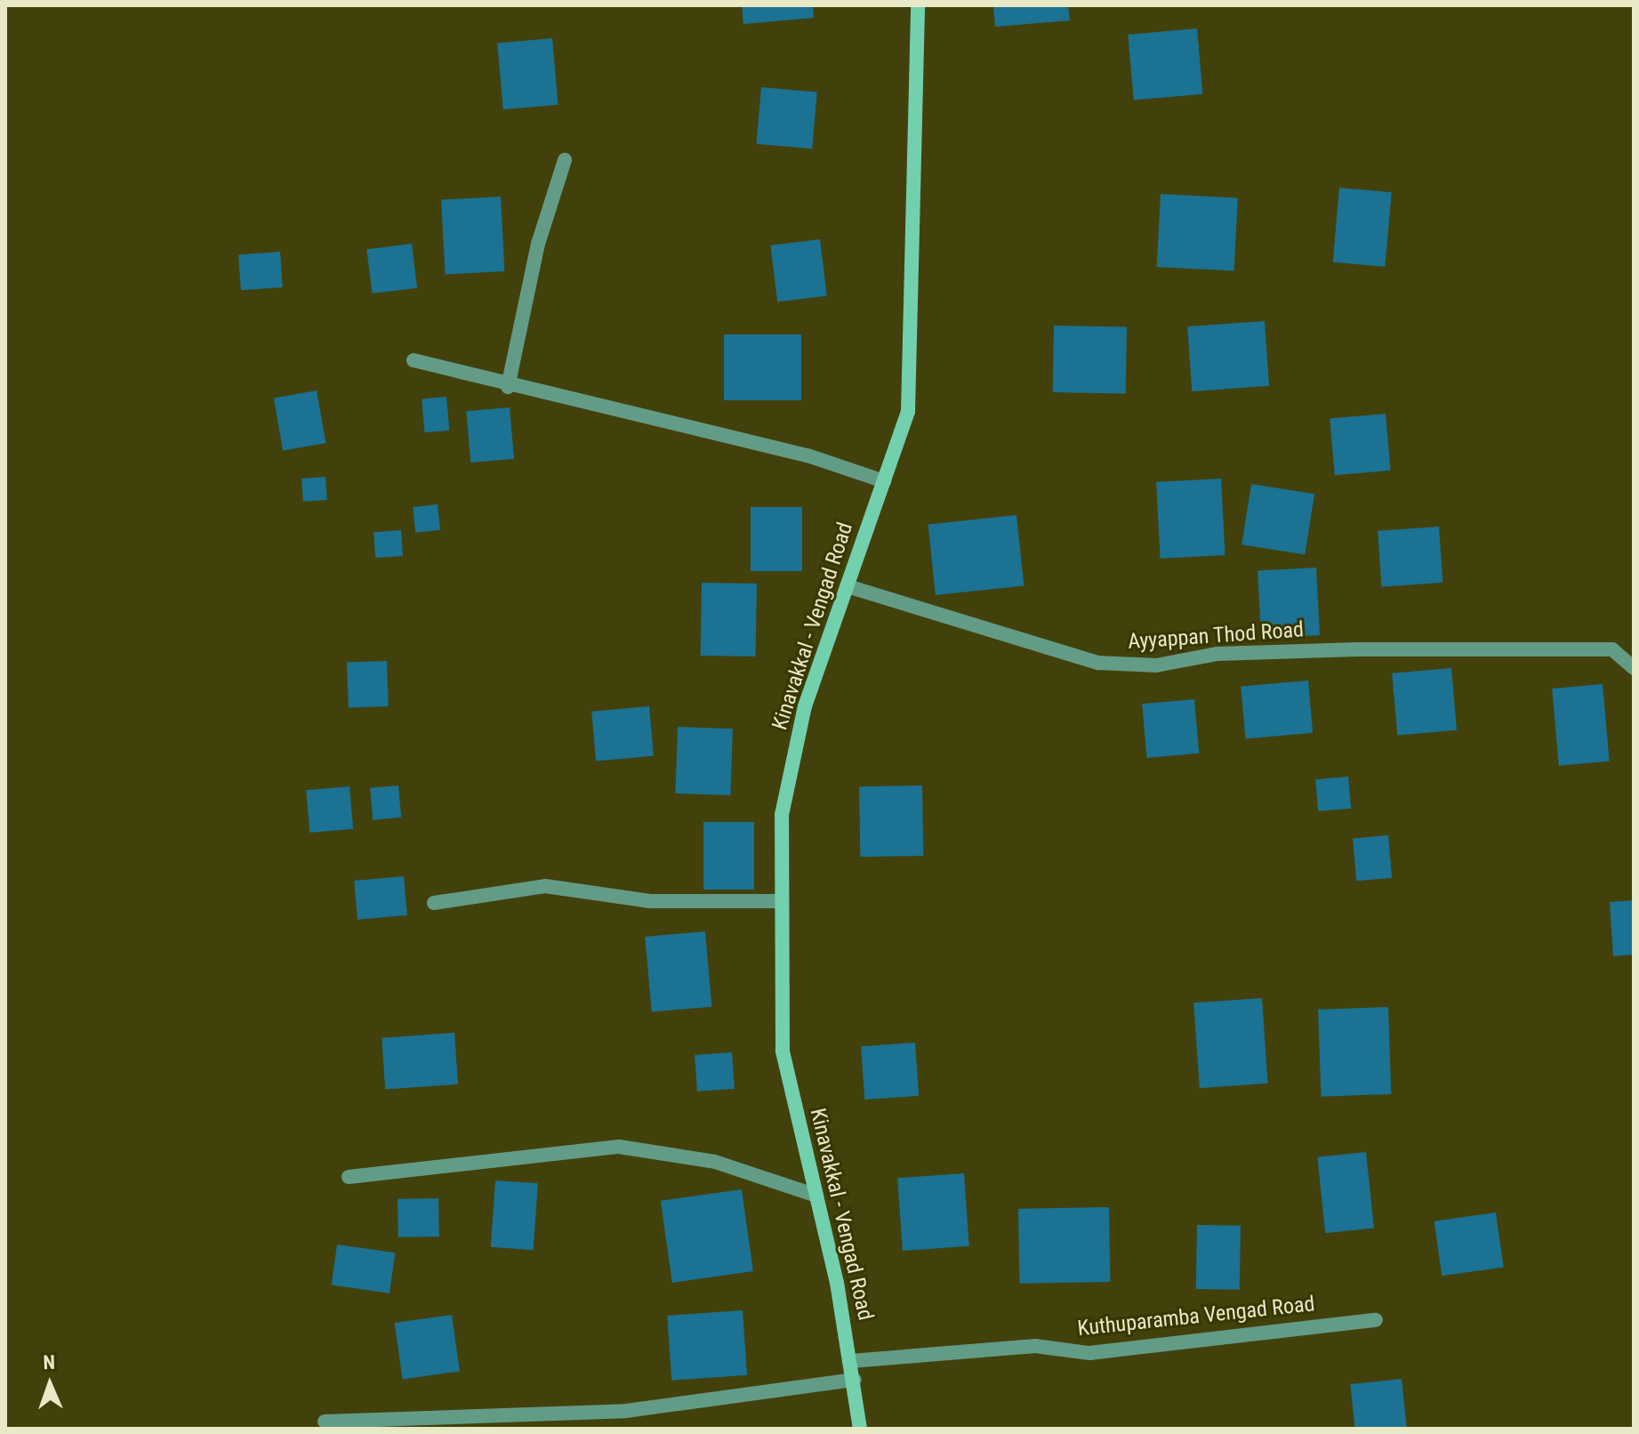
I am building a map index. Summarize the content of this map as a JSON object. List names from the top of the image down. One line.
{"streets":{"main road":["Kinavakkal - Vengad Road"],"street":["Ayyappan Thod Road","Kuthuparamba Vengad Road"]},"crossings":[["Kinavakkal - Vengad Road","Ayyappan Thod Road"],["Kinavakkal - Vengad Road","Kuthuparamba Vengad Road"]],"north":"top"}
